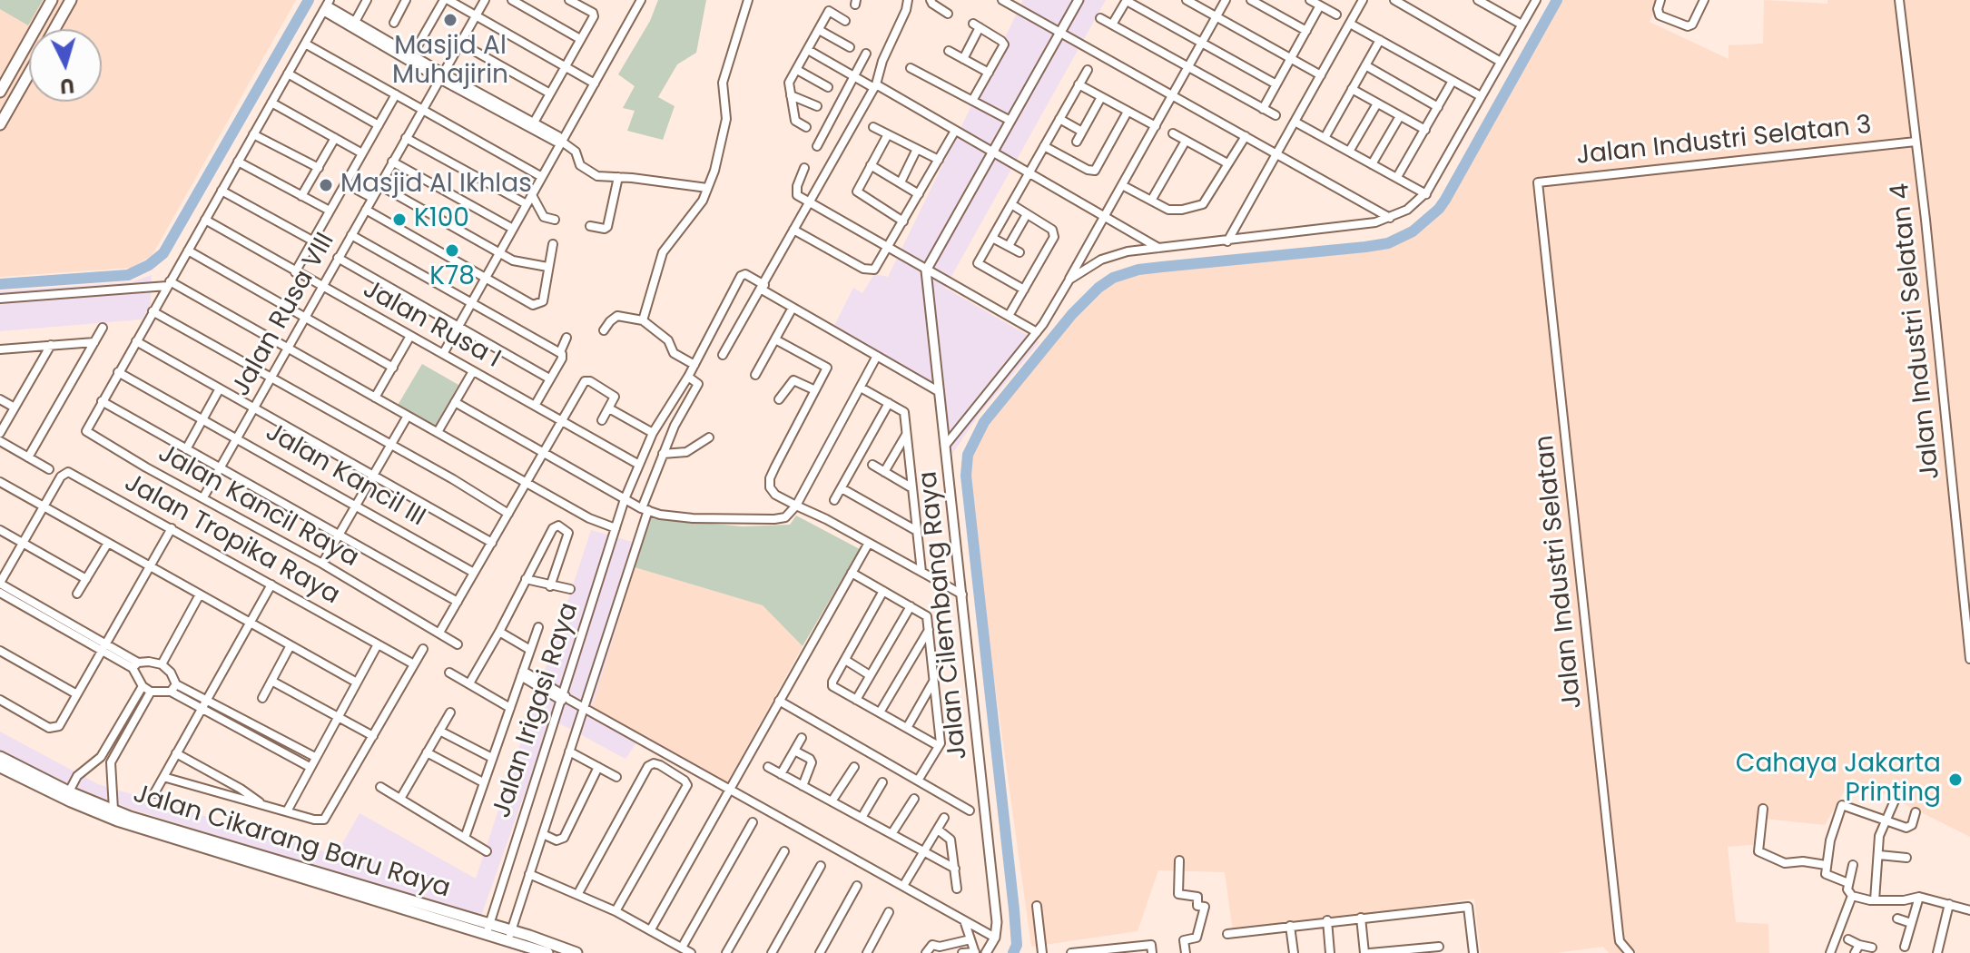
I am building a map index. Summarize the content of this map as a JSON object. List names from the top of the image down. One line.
{"streets":{"main road":["Jalan Cikarang Baru Raya"],"street":["Jalan Industri Selatan 3","Jalan Rusa VIII","Jalan Rusa I","Jalan Industri Selatan 4","Jalan Kancil III","Jalan Kancil Raya","Jalan Tropika Raya","Jalan Industri Selatan","Jalan Cilembang Raya","Jalan Irigasi Raya"]},"crossings":[["Jalan Industri Selatan 3","Jalan Industri Selatan 4"],["Jalan Industri Selatan 3","Jalan Industri Selatan"],["Jalan Rusa VIII","Jalan Rusa I"],["Jalan Rusa VIII","Jalan Kancil III"],["Jalan Rusa VIII","Jalan Kancil Raya"],["Jalan Rusa I","Jalan Irigasi Raya"],["Jalan Irigasi Raya","Jalan Cikarang Baru Raya"]],"places":["Masjid Al Muhajirin","Masjid Al Ikhlas","K100","K78","Cahaya Jakarta Printing"],"north":"bottom"}
